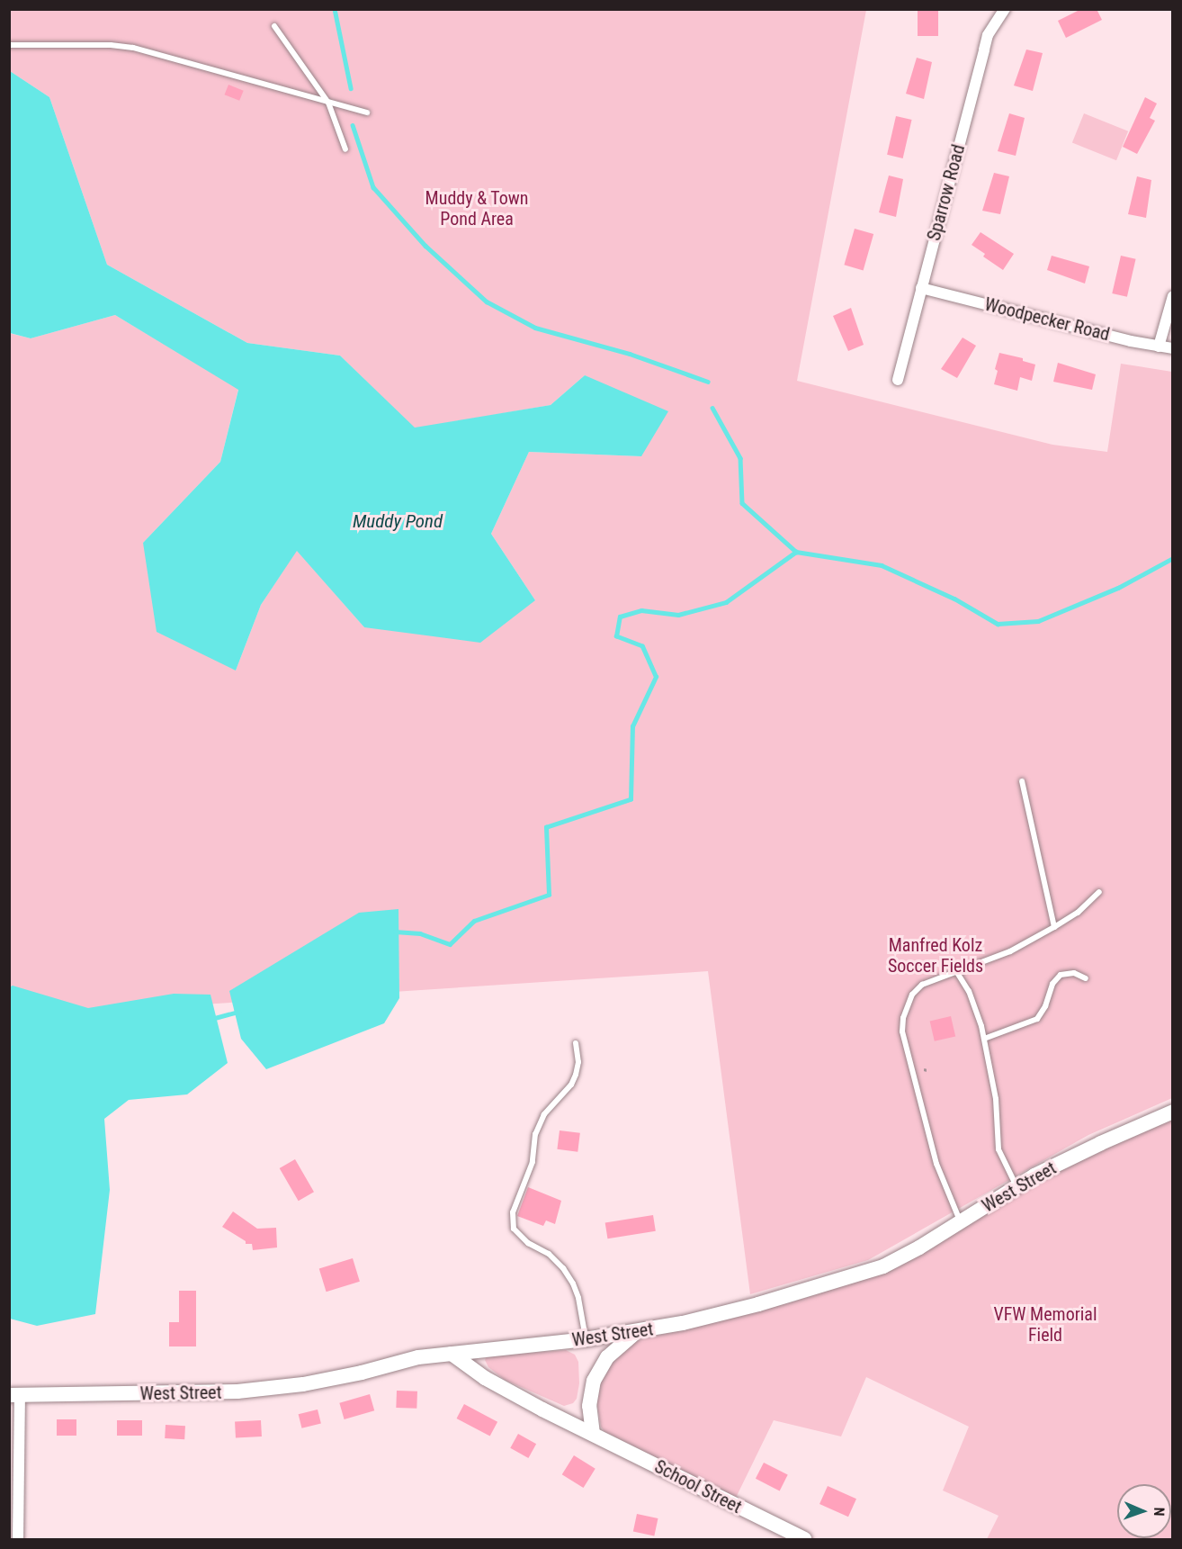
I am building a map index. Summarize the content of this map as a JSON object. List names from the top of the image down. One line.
{"streets":{"street":["Sparrow Road","Woodpecker Road","West Street","School Street"]},"crossings":[["Sparrow Road","Woodpecker Road"],["West Street","School Street"]],"water":["Muddy Pond"],"parks":["Muddy & Town Pond Area","Manfred Kolz Soccer Fields","VFW Memorial Field"],"north":"right"}
